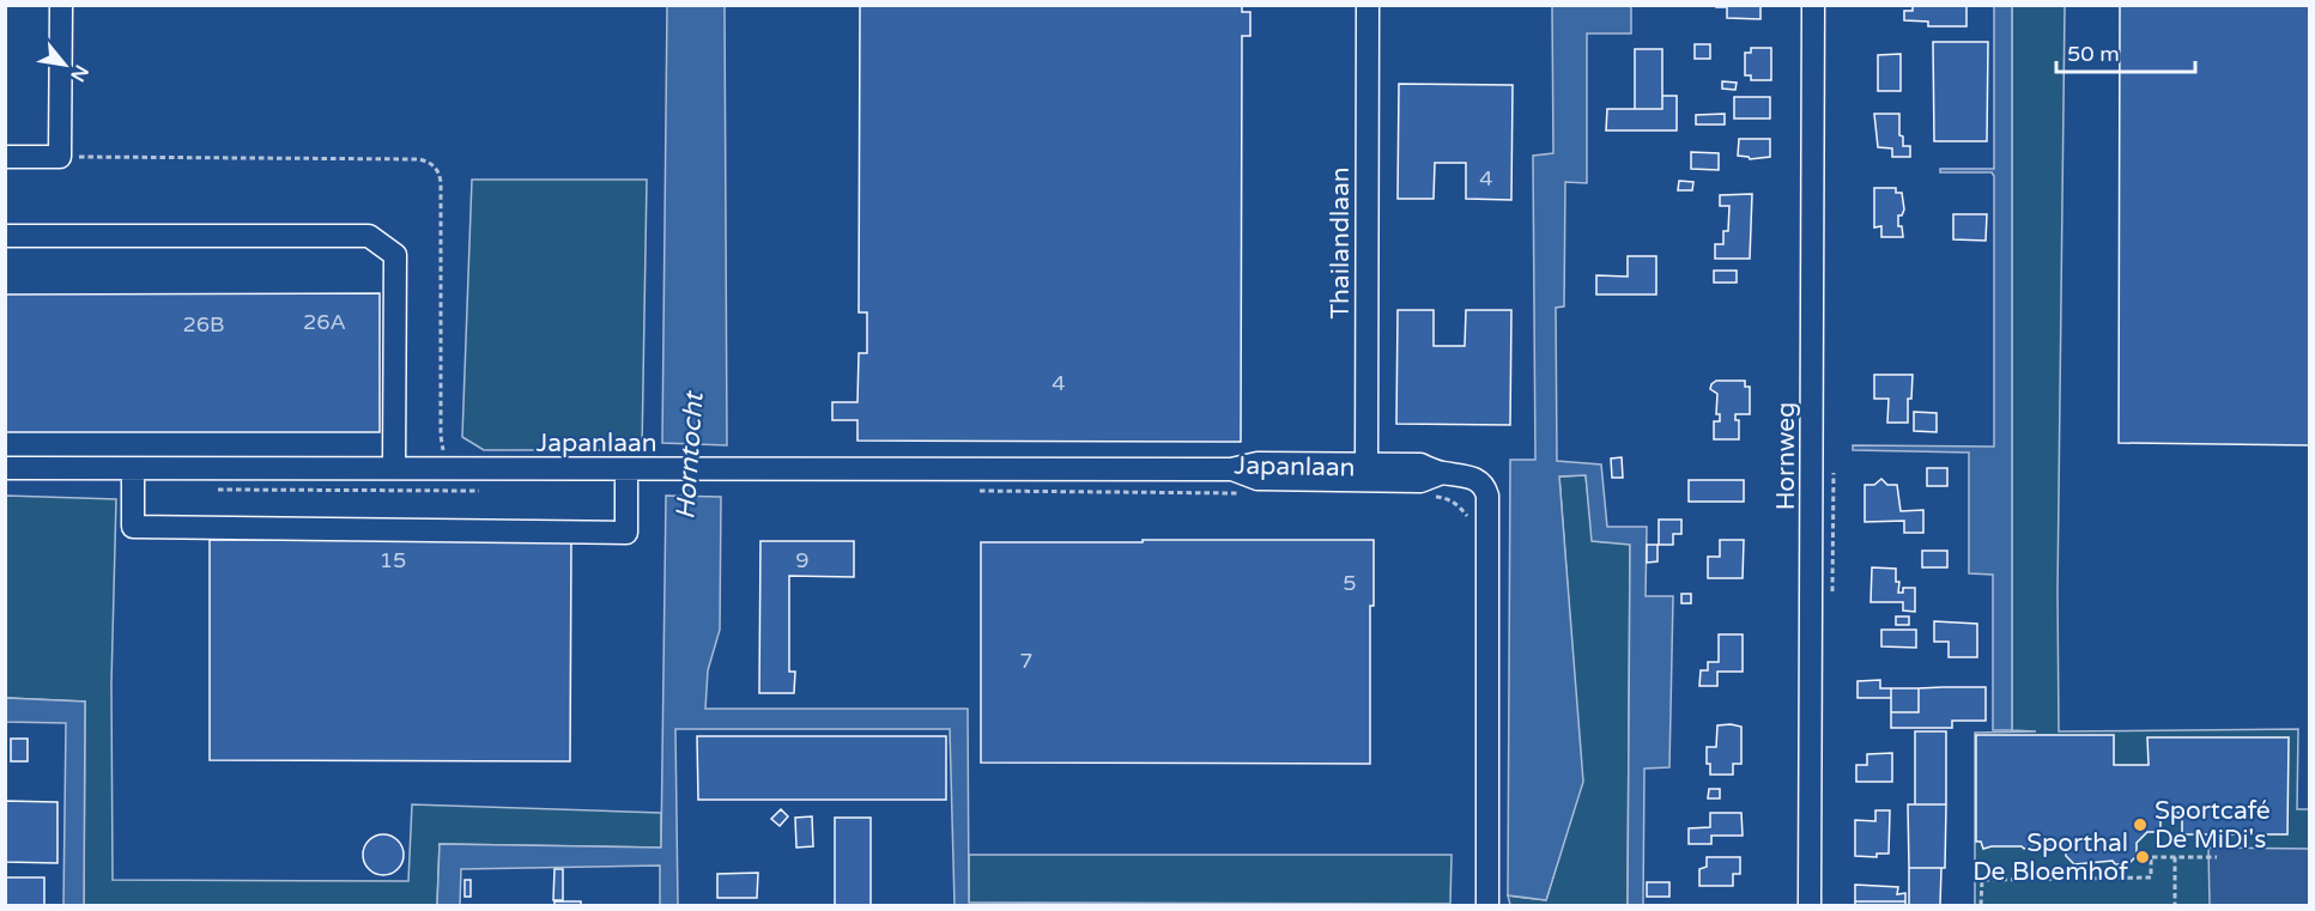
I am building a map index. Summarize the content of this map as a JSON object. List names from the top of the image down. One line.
{"streets":{"street":["Thailandlaan","Japanlaan","Hornweg"]},"crossings":[["Thailandlaan","Japanlaan"]],"water":["Horntocht"],"places":["Sportcafé De MiDi's","Sporthal De Bloemhof"],"house_numbers":["4","26A","26B","4","15","9","5","7"],"scale_bar":"50 m","north":"bottom right"}
